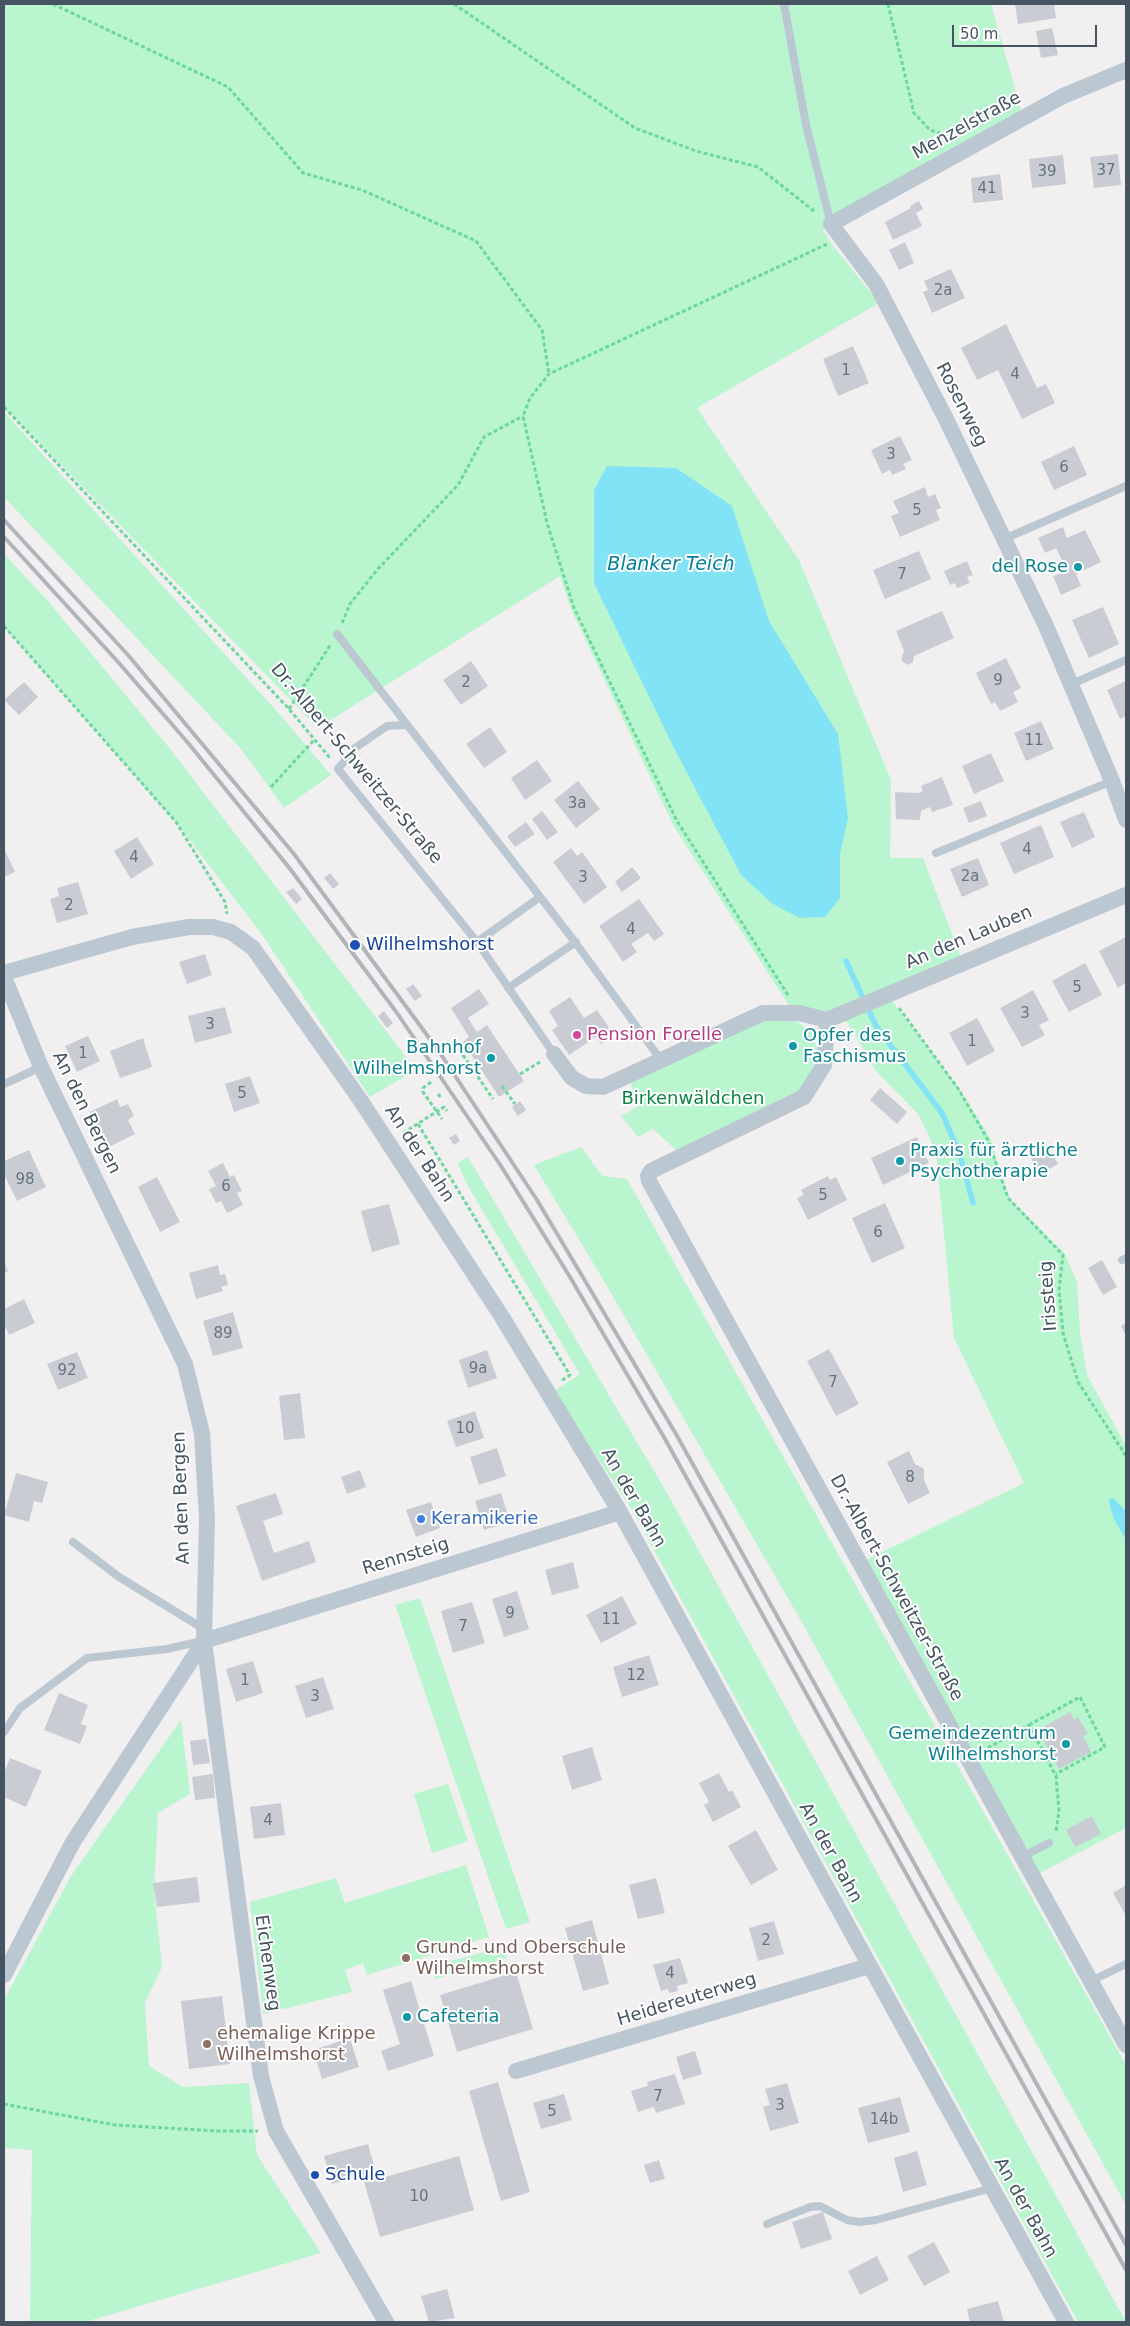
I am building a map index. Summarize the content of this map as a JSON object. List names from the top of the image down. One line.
{"streets":{"street":["Menzelstraße","Rosenweg","Dr.-Albert-Schweitzer-Straße","An den Lauben","An den Bergen","An der Bahn","Rennsteig","Eichenweg","Heidereuterweg"],"path":["Irissteig"]},"crossings":[["Menzelstraße","Rosenweg"],["Dr.-Albert-Schweitzer-Straße","An den Lauben"],["An den Lauben","Irissteig"],["An den Bergen","An der Bahn"],["An den Bergen","Rennsteig"],["An den Bergen","Eichenweg"],["An der Bahn","Rennsteig"],["An der Bahn","Heidereuterweg"],["Rennsteig","Eichenweg"]],"water":["Blanker Teich"],"parks":["Birkenwäldchen"],"places":["del Rose","Wilhelmshorst","Pension Forelle","Opfer des Faschismus","Bahnhof Wilhelmshorst","Praxis für ärztliche Psychotherapie","Keramikerie","Gemeindezentrum Wilhelmshorst","Grund- und Oberschule Wilhelmshorst","Cafeteria","ehemalige Krippe Wilhelmshorst","Schule"],"house_numbers":["37","39","41","2a","1","4","3","6","5","7","9","2","11","3a","4","4","2a","3","2","4","5","3","3","1","1","5","98","6","5","6","89","9a","92","7","10","8","9","11","7","12","1","3","4","2","4","7","3","5","14b","10"],"scale_bar":"50 m"}
